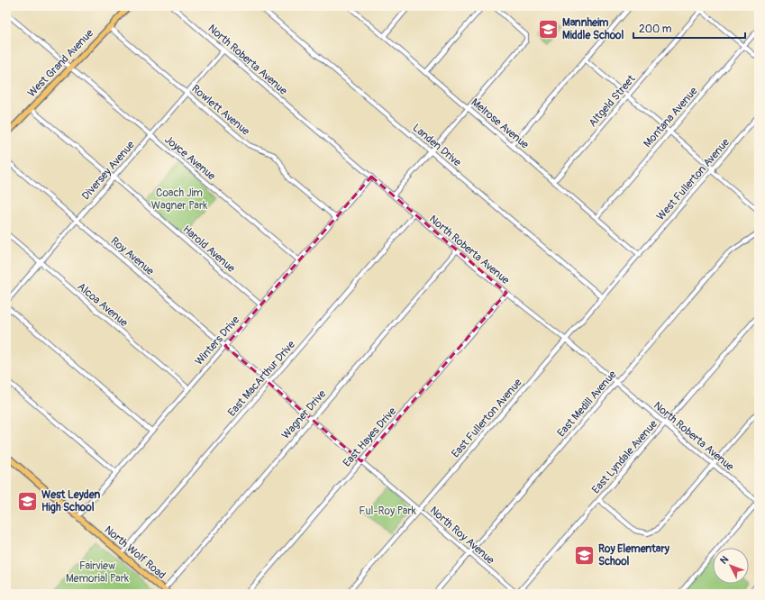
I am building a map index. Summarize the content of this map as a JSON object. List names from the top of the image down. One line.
{"streets":{"main road":["West Grand Avenue","North Wolf Road"],"street":["North Roberta Avenue","Altgeld Street","Rowlett Avenue","Montana Avenue","Melrose Avenue","Landen Drive","Joyce Avenue","Diversey Avenue","West Fullerton Avenue","Harold Avenue","Roy Avenue","Alcoa Avenue","Winters Drive","East MacArthur Drive","East Medill Avenue","Wagner Drive","East Fullerton Avenue","East Hayes Drive","East Lyndale Avenue","North Roy Avenue"]},"crossings":[["North Roberta Avenue","Diversey Avenue"],["North Roberta Avenue","Winters Drive"],["North Roberta Avenue","East MacArthur Drive"],["North Roberta Avenue","East Medill Avenue"],["North Roberta Avenue","Wagner Drive"],["North Roberta Avenue","East Fullerton Avenue"],["North Roberta Avenue","East Hayes Drive"],["North Roberta Avenue","East Lyndale Avenue"],["West Grand Avenue","Rowlett Avenue"],["West Grand Avenue","Joyce Avenue"],["West Grand Avenue","Harold Avenue"],["Altgeld Street","Melrose Avenue"],["Rowlett Avenue","Diversey Avenue"],["Rowlett Avenue","Winters Drive"],["Montana Avenue","Melrose Avenue"],["Melrose Avenue","West Fullerton Avenue"],["Melrose Avenue","East Fullerton Avenue"],["Landen Drive","East Fullerton Avenue"],["Joyce Avenue","Diversey Avenue"],["Joyce Avenue","Winters Drive"],["Diversey Avenue","Harold Avenue"],["Diversey Avenue","Roy Avenue"],["Diversey Avenue","Alcoa Avenue"],["West Fullerton Avenue","East Fullerton Avenue"],["Harold Avenue","Winters Drive"],["Roy Avenue","Winters Drive"],["Roy Avenue","North Roy Avenue"],["Alcoa Avenue","Winters Drive"],["Winters Drive","North Wolf Road"],["East MacArthur Drive","North Roy Avenue"],["East MacArthur Drive","North Wolf Road"],["East Medill Avenue","North Roy Avenue"],["Wagner Drive","North Roy Avenue"],["Wagner Drive","North Wolf Road"],["East Fullerton Avenue","North Roy Avenue"],["East Hayes Drive","North Roy Avenue"],["East Lyndale Avenue","North Roy Avenue"]],"parks":["Coach Jim Wagner Park","Ful-Roy Park","Fairview Memorial Park"],"places":{"school or university":["Mannheim Middle School","West Leyden High School","Roy Elementary School"]},"scale_bar":"200 m","north":"top left"}
